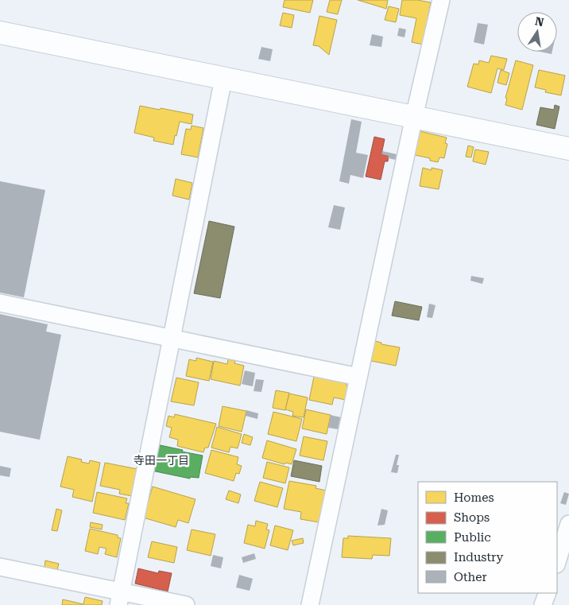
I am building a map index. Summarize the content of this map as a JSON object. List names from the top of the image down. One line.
{"districts":["寺田一丁目"],"legend":["Homes","Shops","Public","Industry","Other"],"north":"top"}
